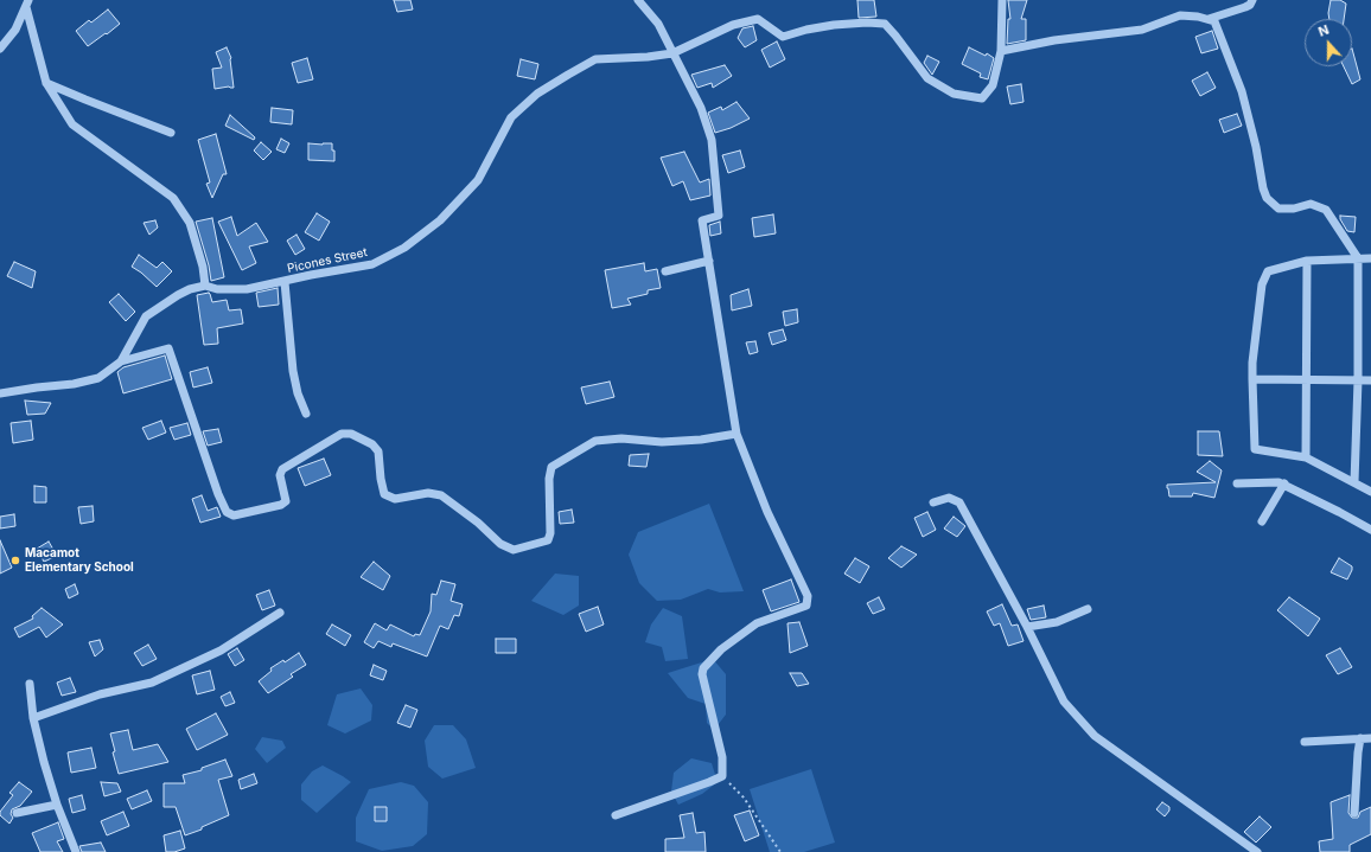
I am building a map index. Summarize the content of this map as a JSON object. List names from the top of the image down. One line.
{"streets":{"street":["Picones Street"]},"places":["Macamot Elementary School"],"north":"top"}
